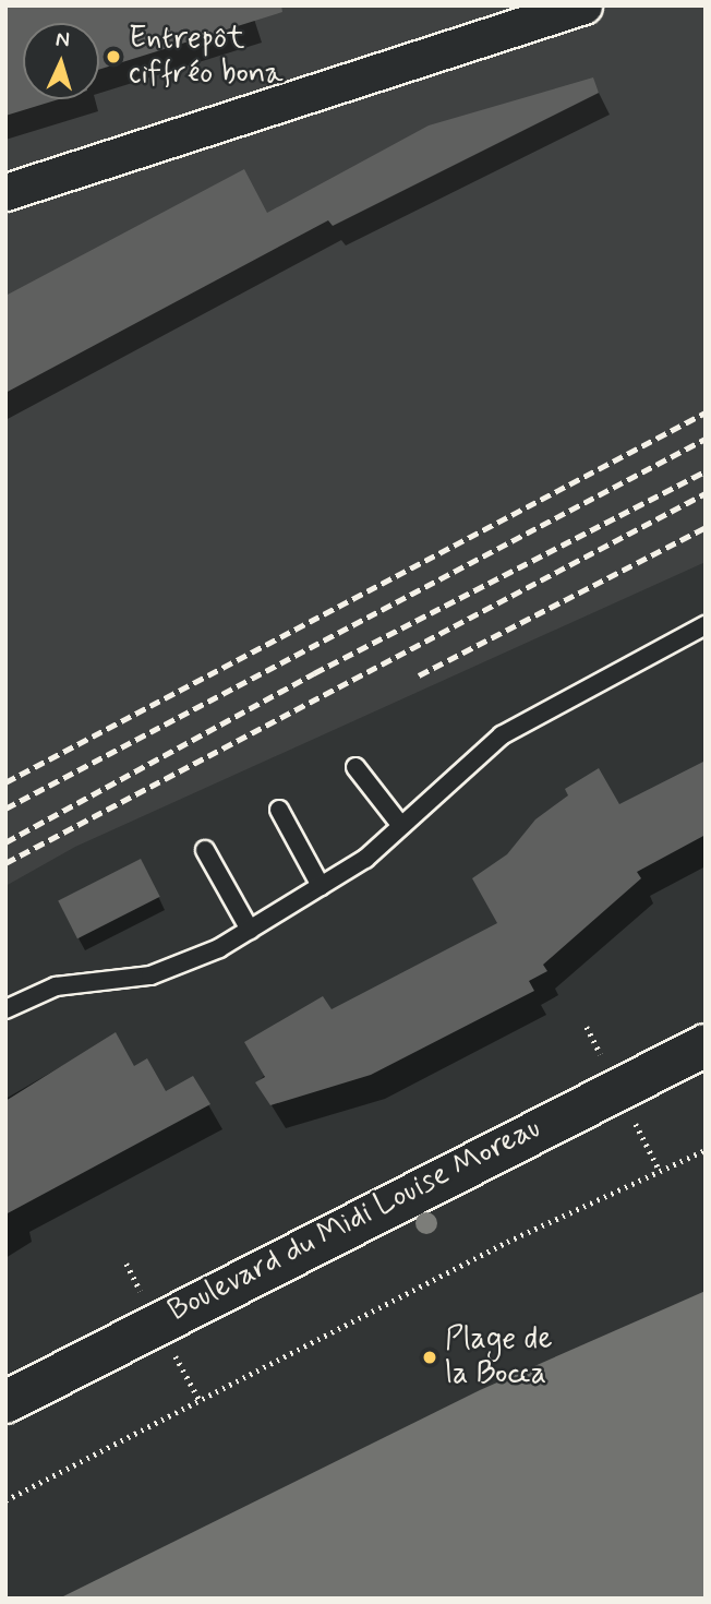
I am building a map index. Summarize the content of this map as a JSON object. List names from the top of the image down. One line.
{"streets":{"main road":["Boulevard du Midi Louise Moreau"]},"places":["Entrepôt ciffréo bona","Plage de la Bocca"],"north":"top"}
